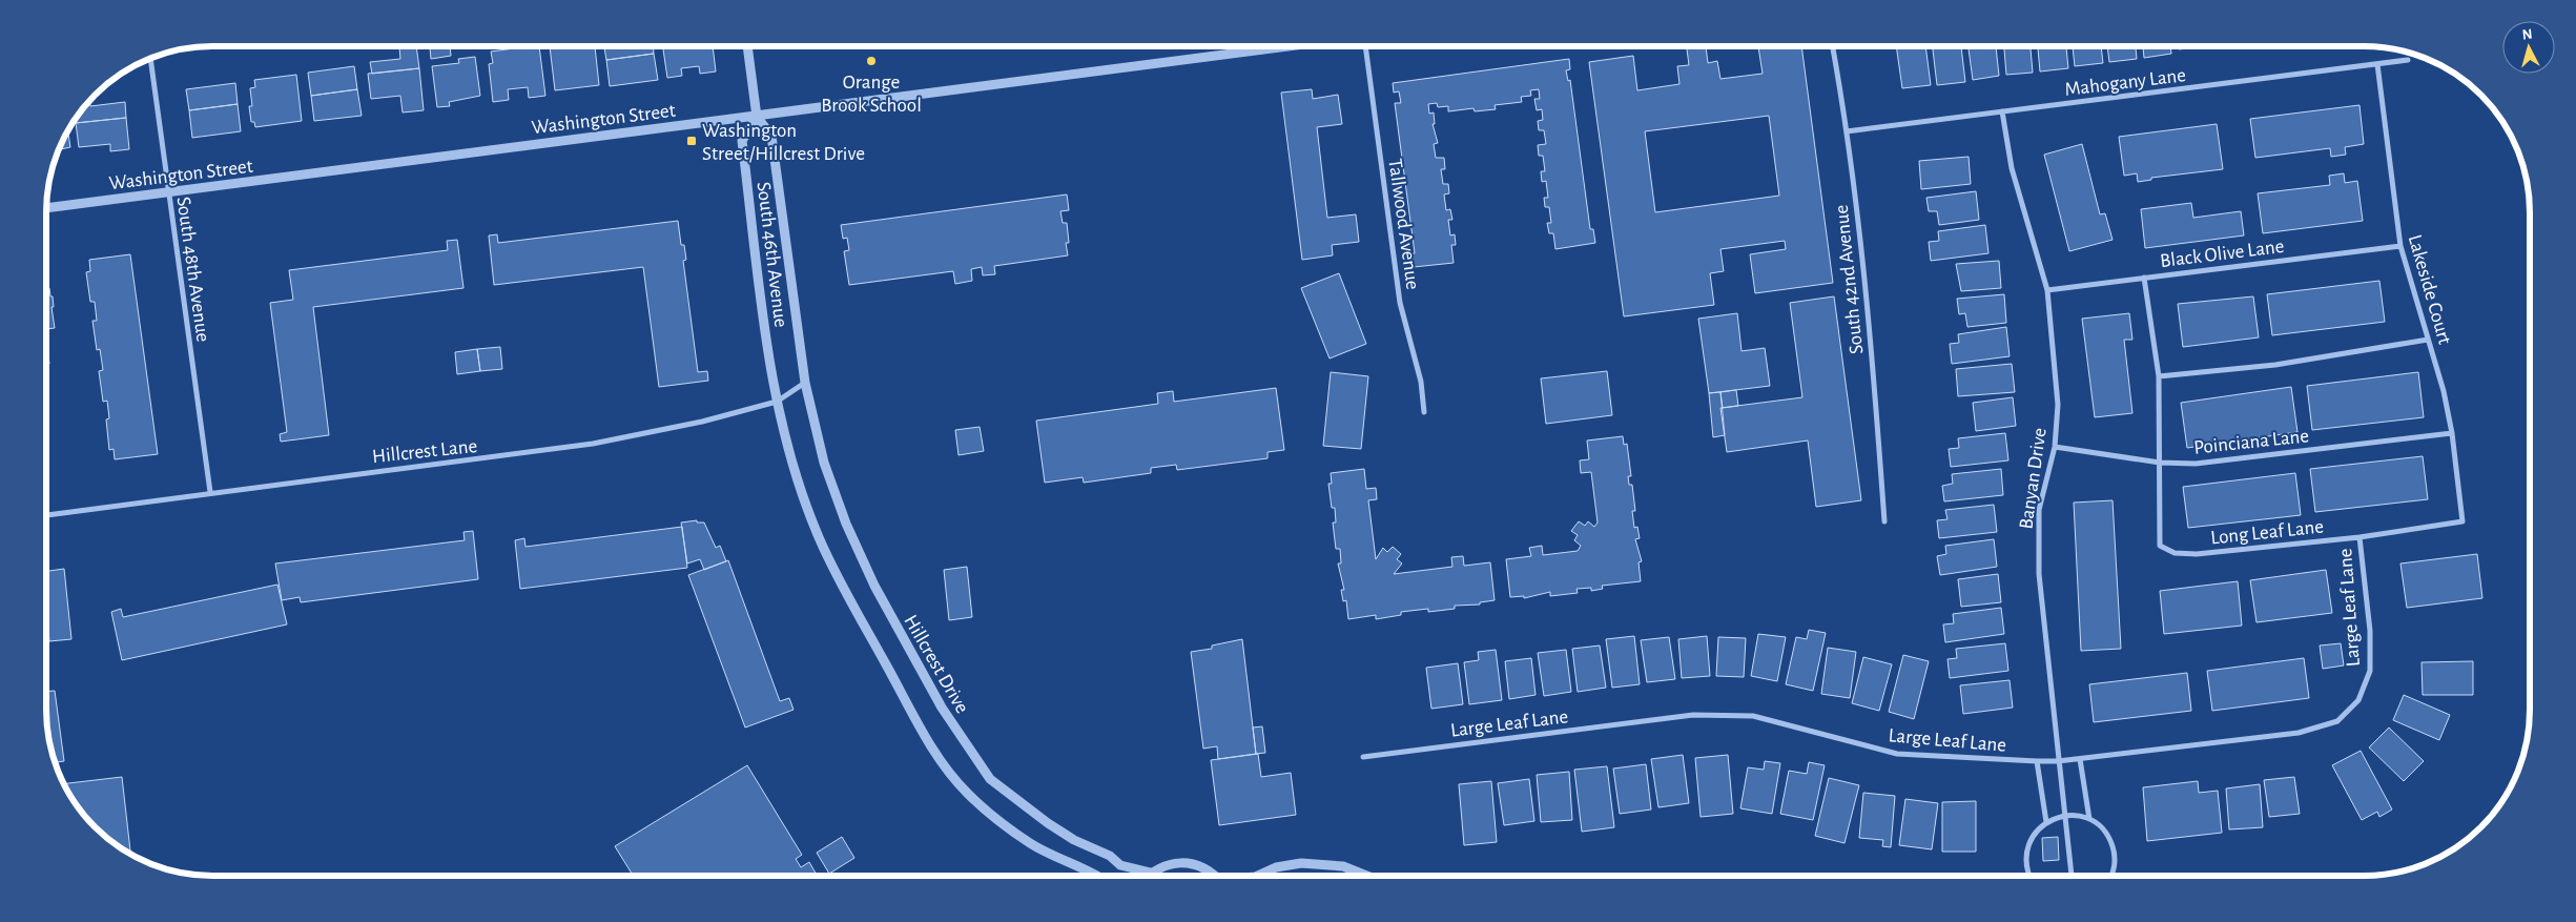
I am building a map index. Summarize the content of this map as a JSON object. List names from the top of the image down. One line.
{"streets":{"street":["Mahogany Lane","Washington Street","Tallwood Avenue","Black Olive Lane","South 46th Avenue","South 48th Avenue","South 42nd Avenue","Lakeside Court","Poinciana Lane","Hillcrest Lane","Banyan Drive","Long Leaf Lane","Large Leaf Lane","Hillcrest Drive"]},"crossings":[["Mahogany Lane","South 42nd Avenue"],["Mahogany Lane","Lakeside Court"],["Mahogany Lane","Banyan Drive"],["Washington Street","South 46th Avenue"],["Washington Street","South 48th Avenue"],["Black Olive Lane","Lakeside Court"],["Black Olive Lane","Banyan Drive"],["South 46th Avenue","Hillcrest Lane"],["South 46th Avenue","Hillcrest Drive"],["South 48th Avenue","Hillcrest Lane"],["Lakeside Court","Poinciana Lane"],["Lakeside Court","Long Leaf Lane"],["Poinciana Lane","Banyan Drive"],["Poinciana Lane","Long Leaf Lane"],["Hillcrest Lane","Hillcrest Drive"],["Banyan Drive","Large Leaf Lane"],["Long Leaf Lane","Large Leaf Lane"]],"places":{"other":["Orange Brook School"],"transit":["Washington Street/Hillcrest Drive"]},"north":"top"}
